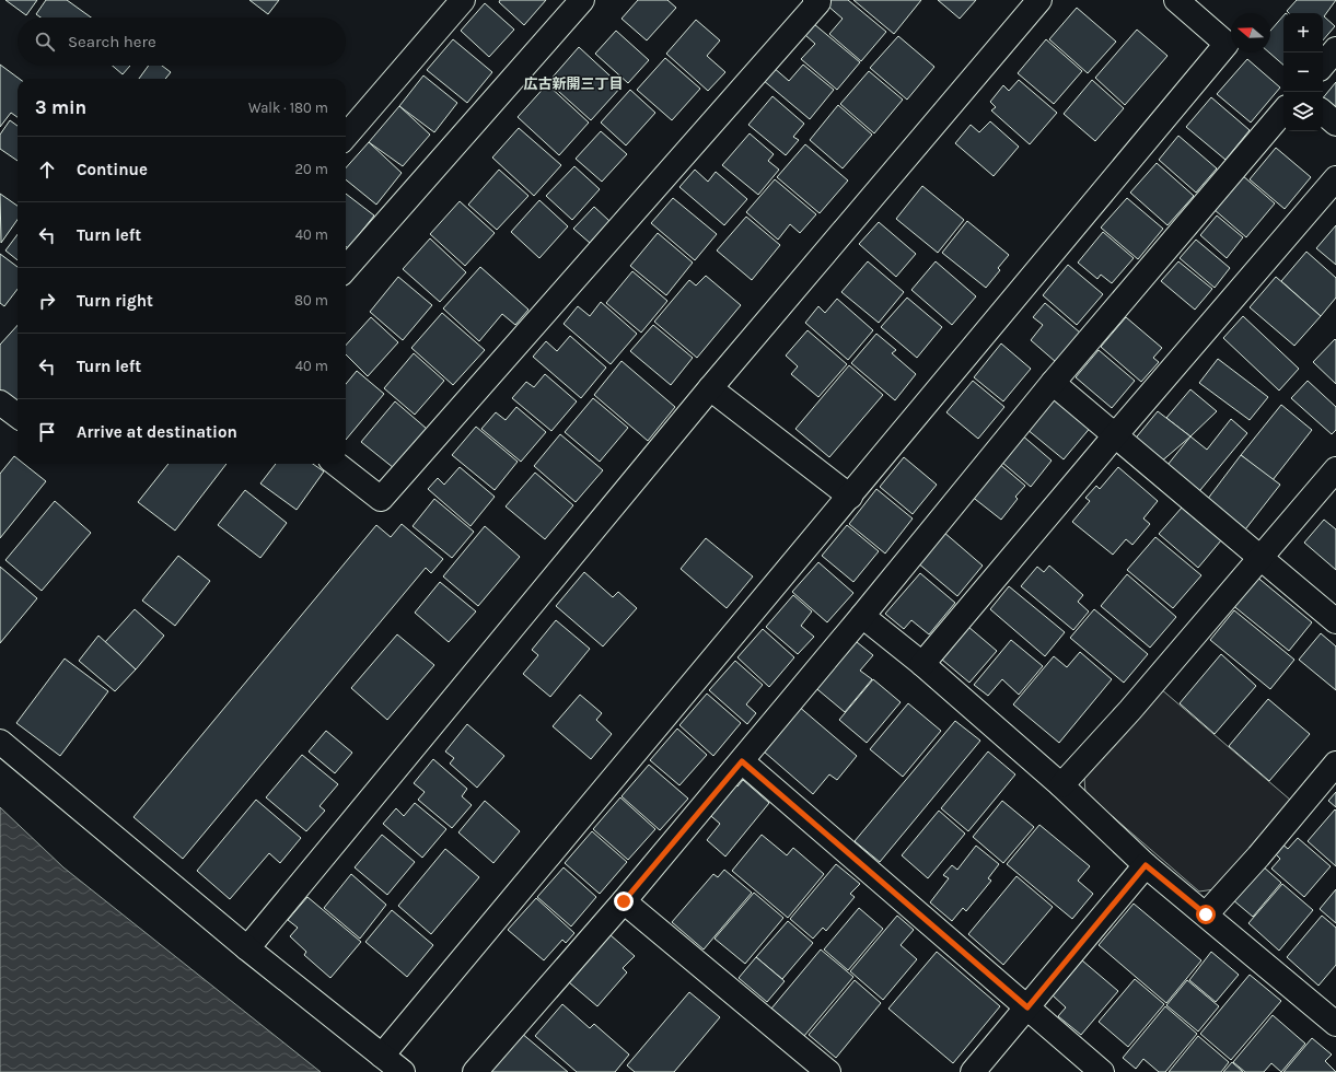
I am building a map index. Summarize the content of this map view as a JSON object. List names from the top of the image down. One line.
{"districts":["広古新開三丁目"],"north":"left","page":{"map_buttons":["+","−"],"search":"Search here","heading":["3 min","Walk · 180 m"],"list":[["Continue","20 m"],["Turn left","40 m"],["Turn right","80 m"],["Turn left","40 m"],"Arrive at destination"]}}
